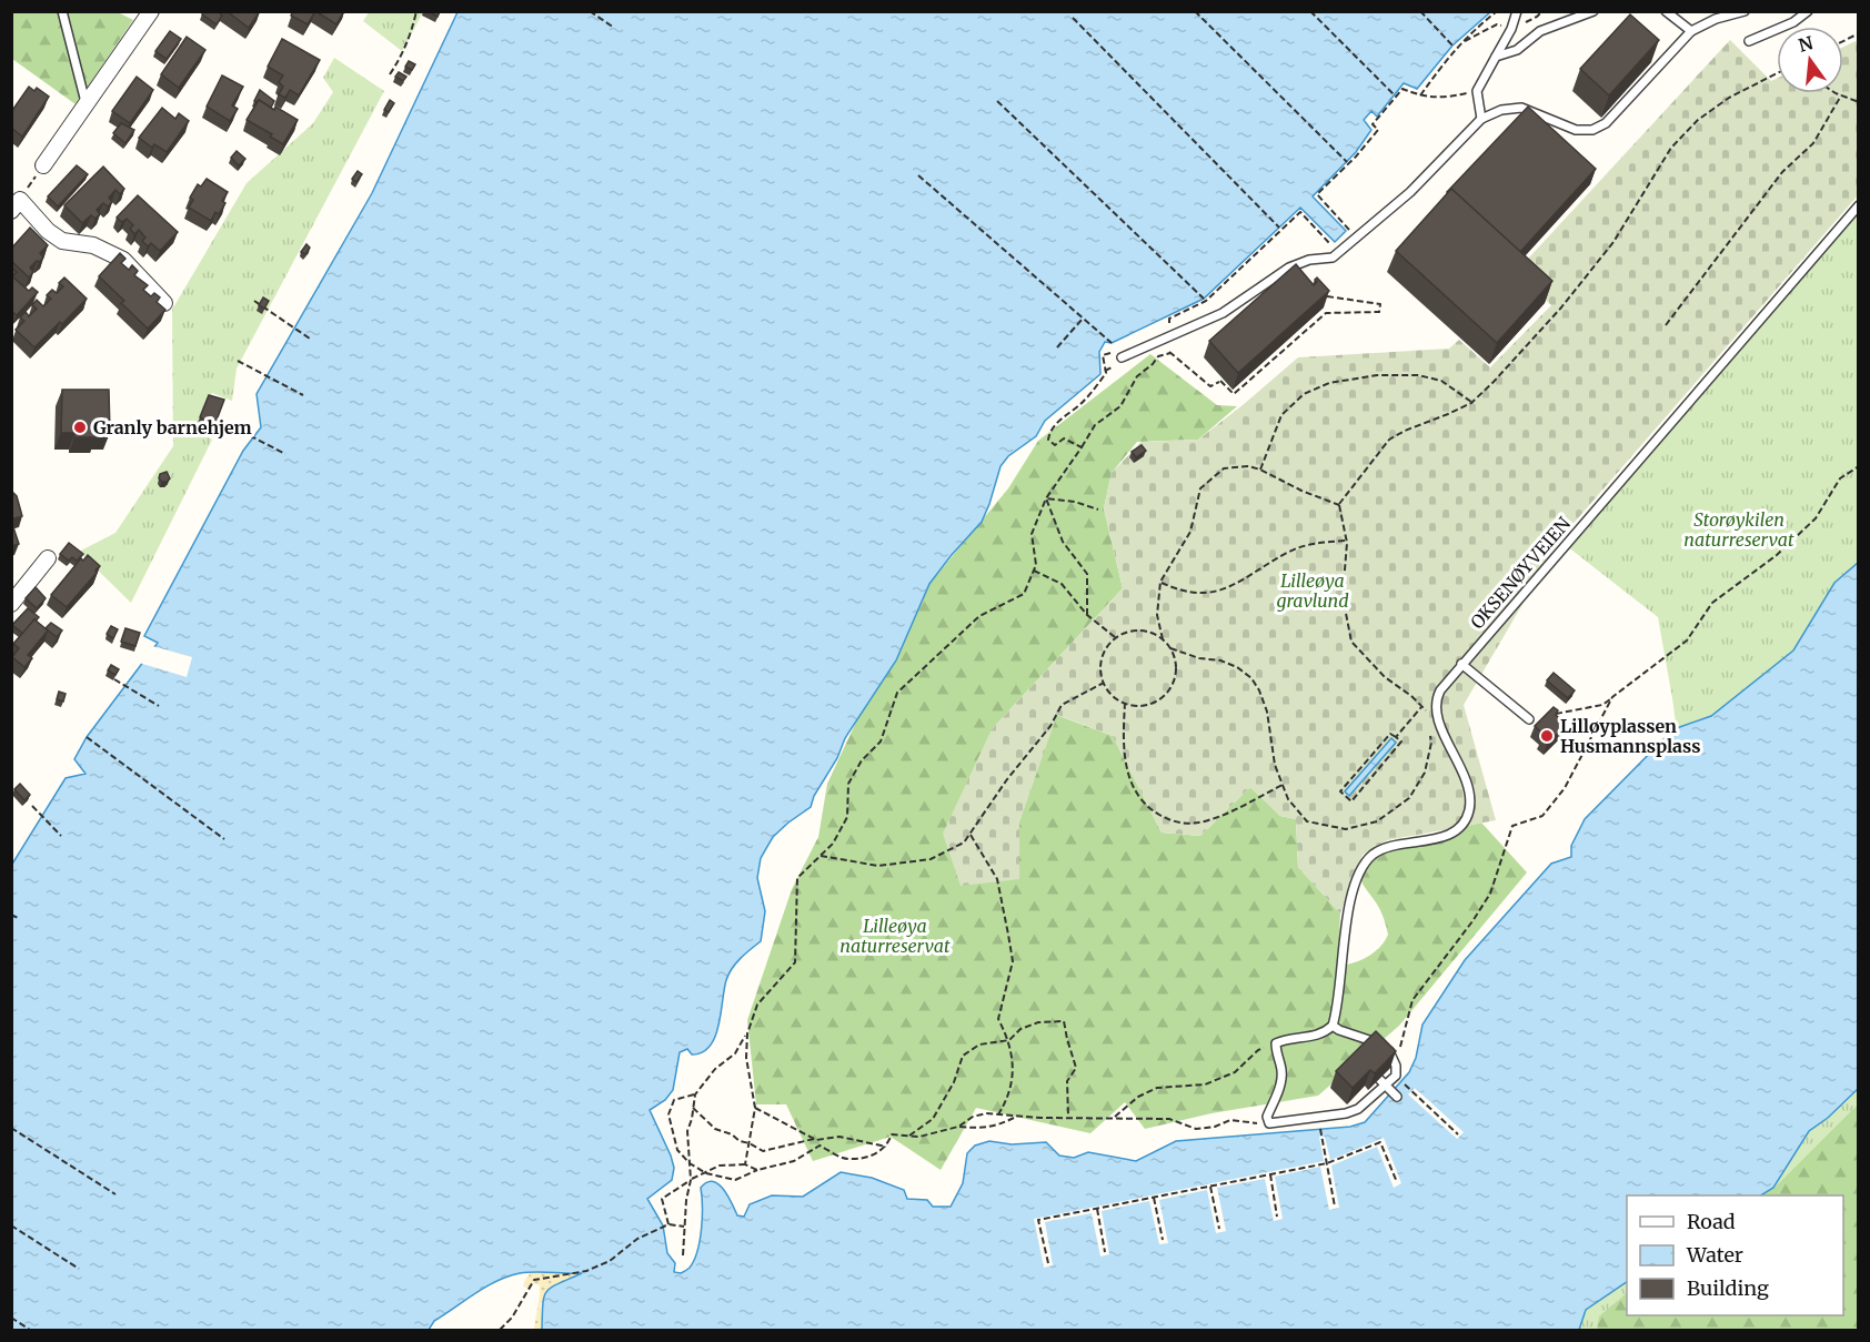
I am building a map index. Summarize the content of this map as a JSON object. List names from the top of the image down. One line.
{"streets":{"lane":["OKSENØYVEIEN"]},"parks":["Storøykilen naturreservat","Lilleøya gravlund","Lilleøya naturreservat"],"places":["Granly barnehjem","Lilløyplassen Husmannsplass"],"legend":["Road","Water","Building"],"north":"top"}
